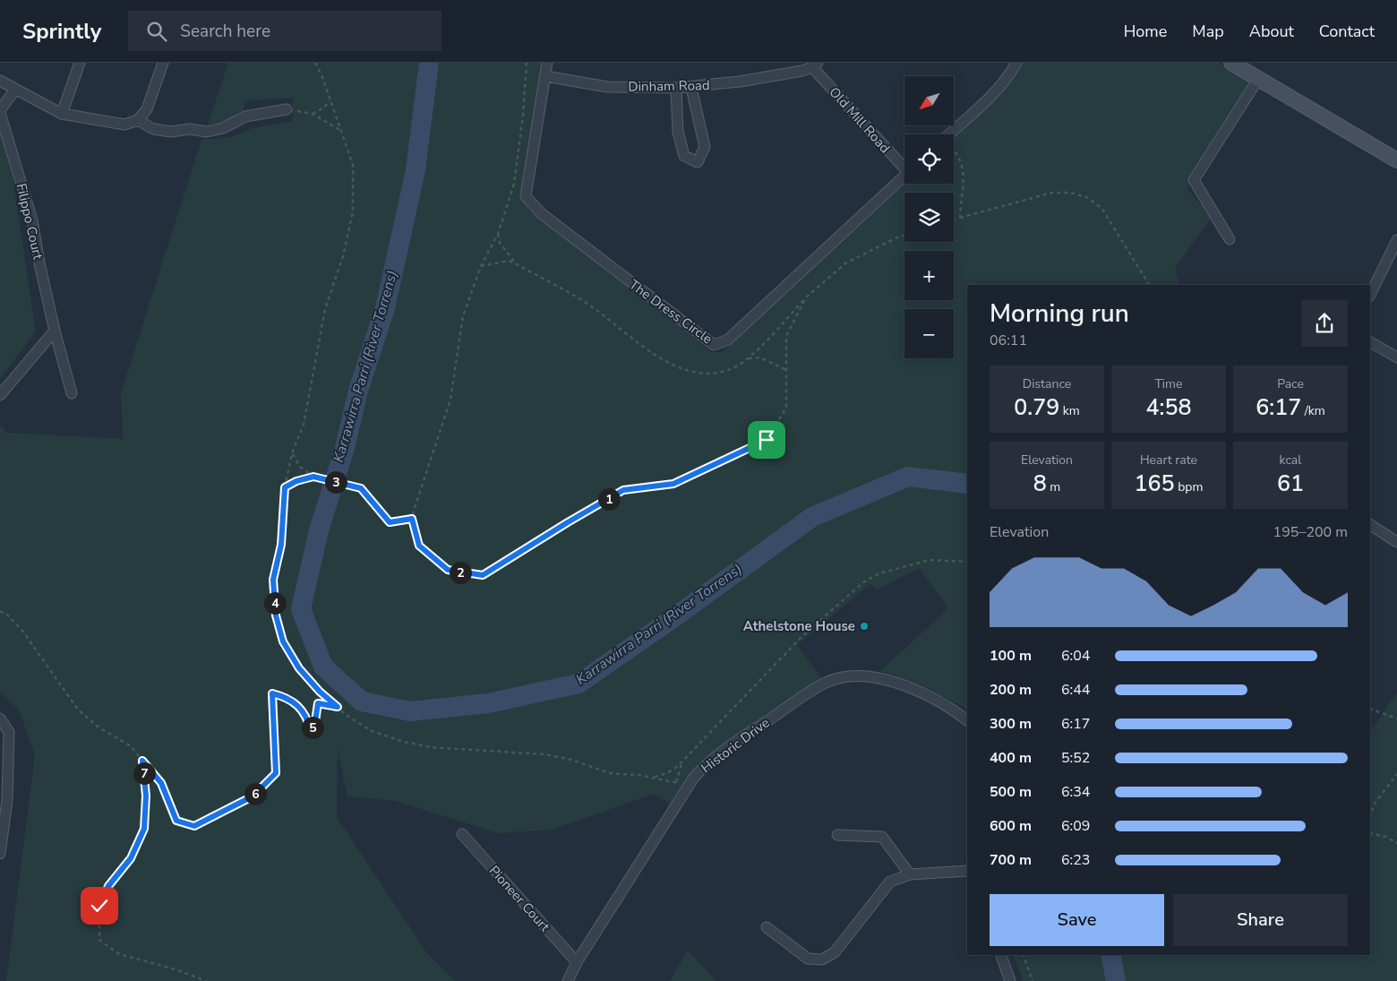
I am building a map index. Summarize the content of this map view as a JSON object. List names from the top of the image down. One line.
{"streets":{"street":["Dinham Road","Old Mill Road","Filippo Court","The Dress Circle","Historic Drive","Pioneer Court"]},"crossings":[["Dinham Road","Old Mill Road"],["Dinham Road","The Dress Circle"],["Historic Drive","Pioneer Court"]],"water":["Karrawirra Parri (River Torrens)"],"places":["Athelstone House"],"north":"bottom left","page":{"header":"Sprintly","search":"Search here","nav":["Home","Map","About","Contact"],"map_buttons":["+","−"],"heading":["Morning run","06:11"],"stats":[["Distance","0.79 km"],["Time","4:58"],["Pace","6:17 /km"],["Elevation","8 m"],["Heart rate","165 bpm"],["kcal","61"]],"pins":["3","1","2","4","5","7","6"],"chart":["Elevation","195–200 m"],"list":[{"name":"100 m","note":"6:04"},{"name":"200 m","note":"6:44"},{"name":"300 m","note":"6:17"},{"name":"400 m","note":"5:52"},{"name":"500 m","note":"6:34"},{"name":"600 m","note":"6:09"},{"name":"700 m","note":"6:23"}],"buttons":["Save","Share"]}}
